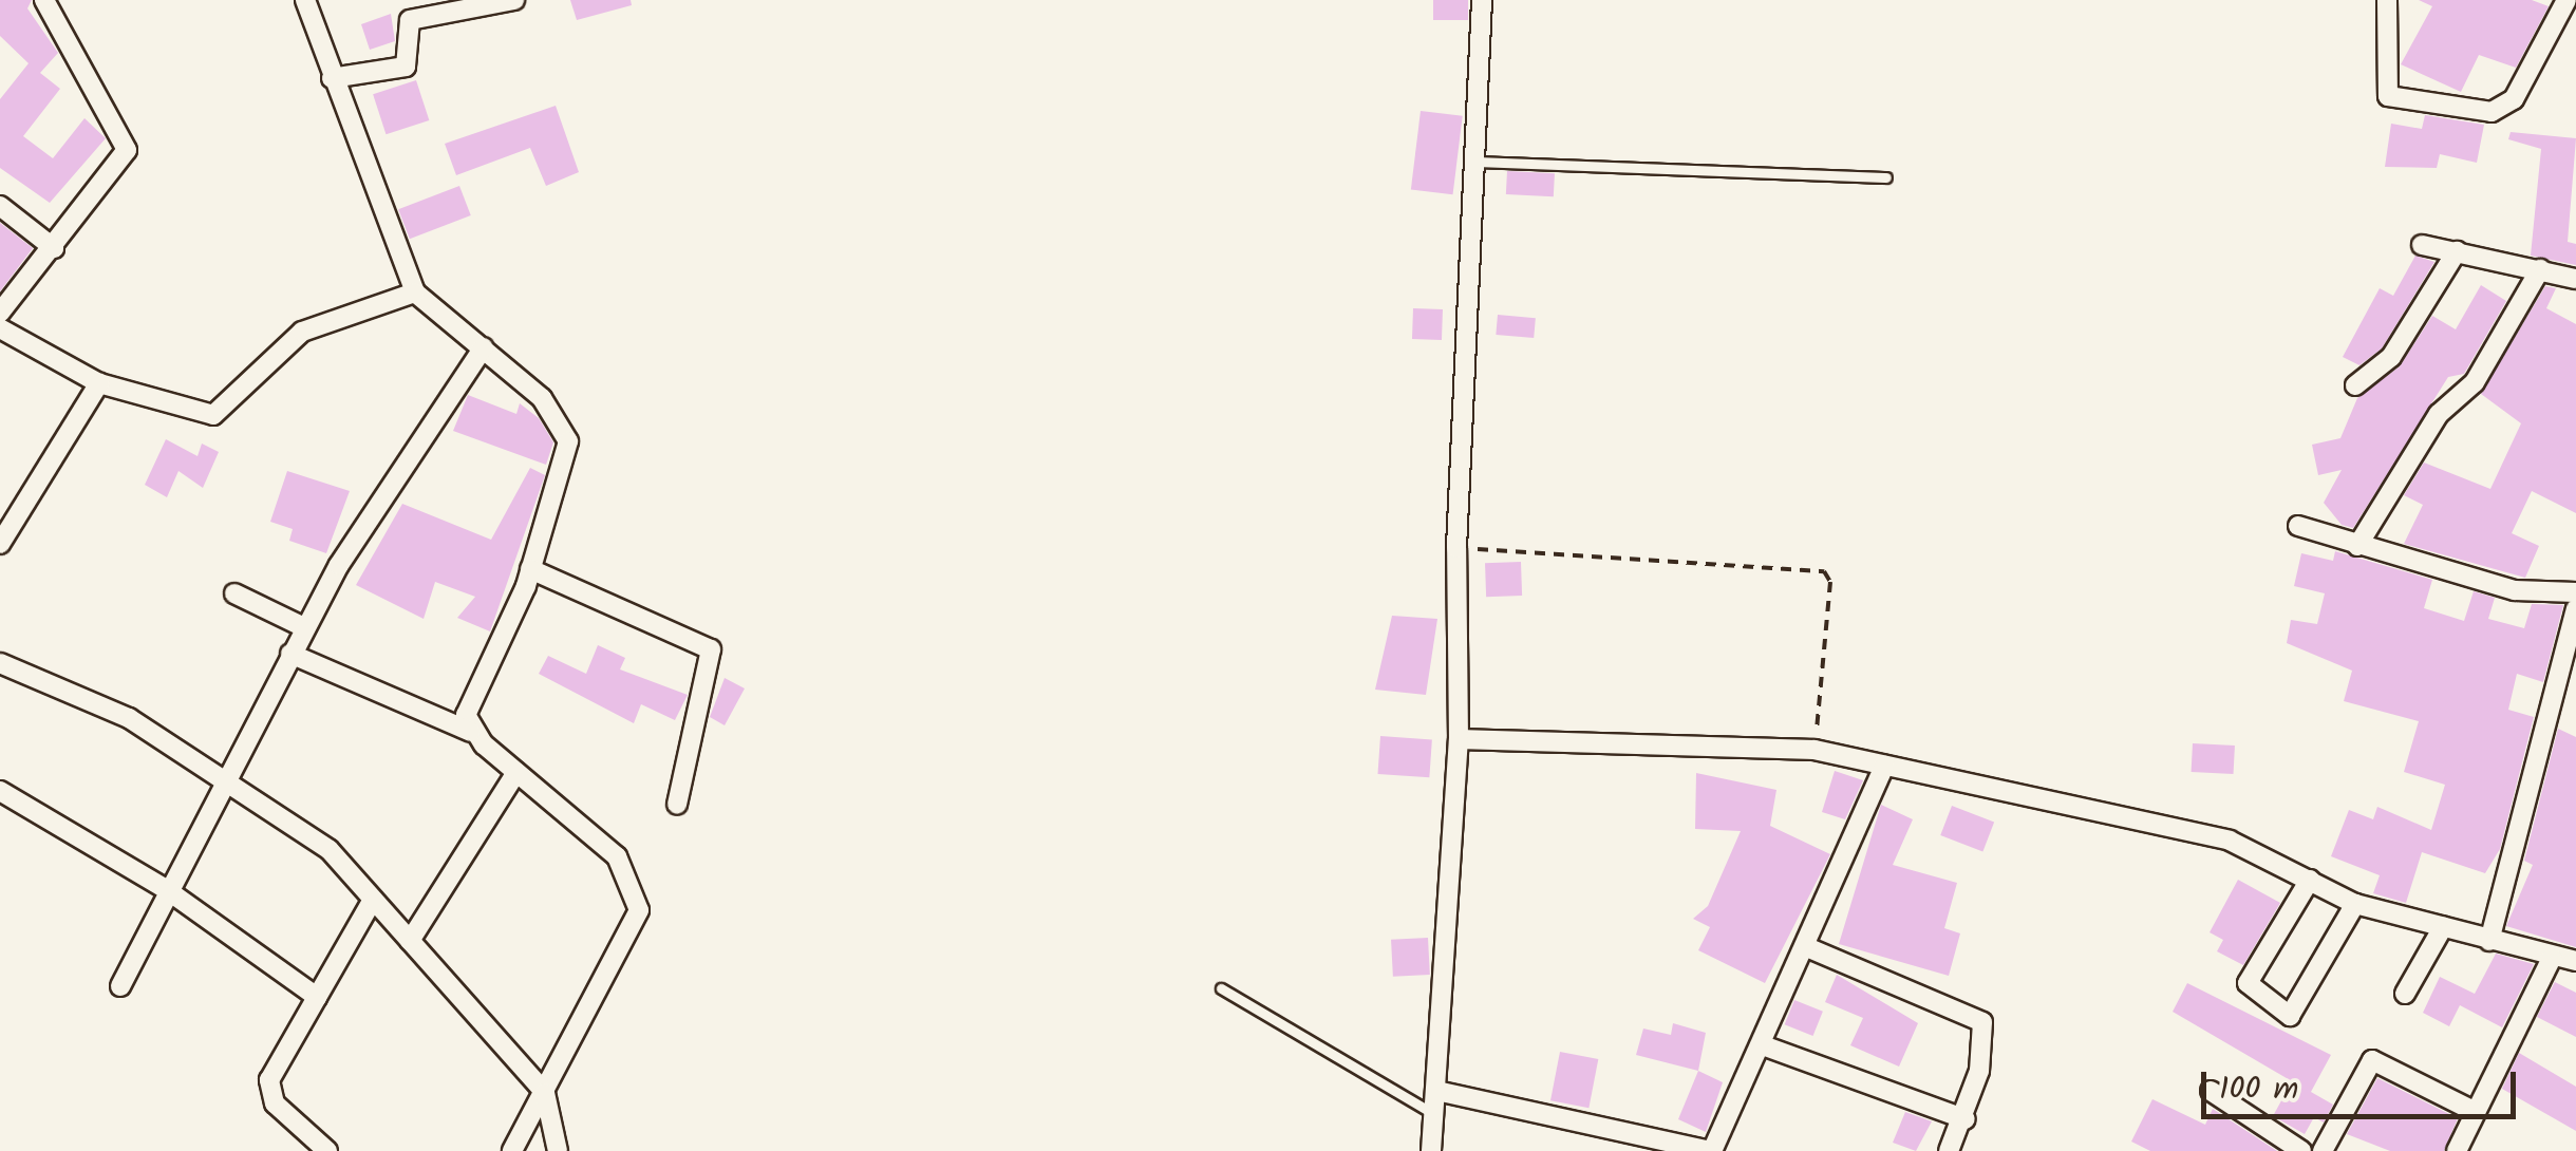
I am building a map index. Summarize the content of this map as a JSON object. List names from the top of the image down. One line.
{"scale_bar":"100 m"}
